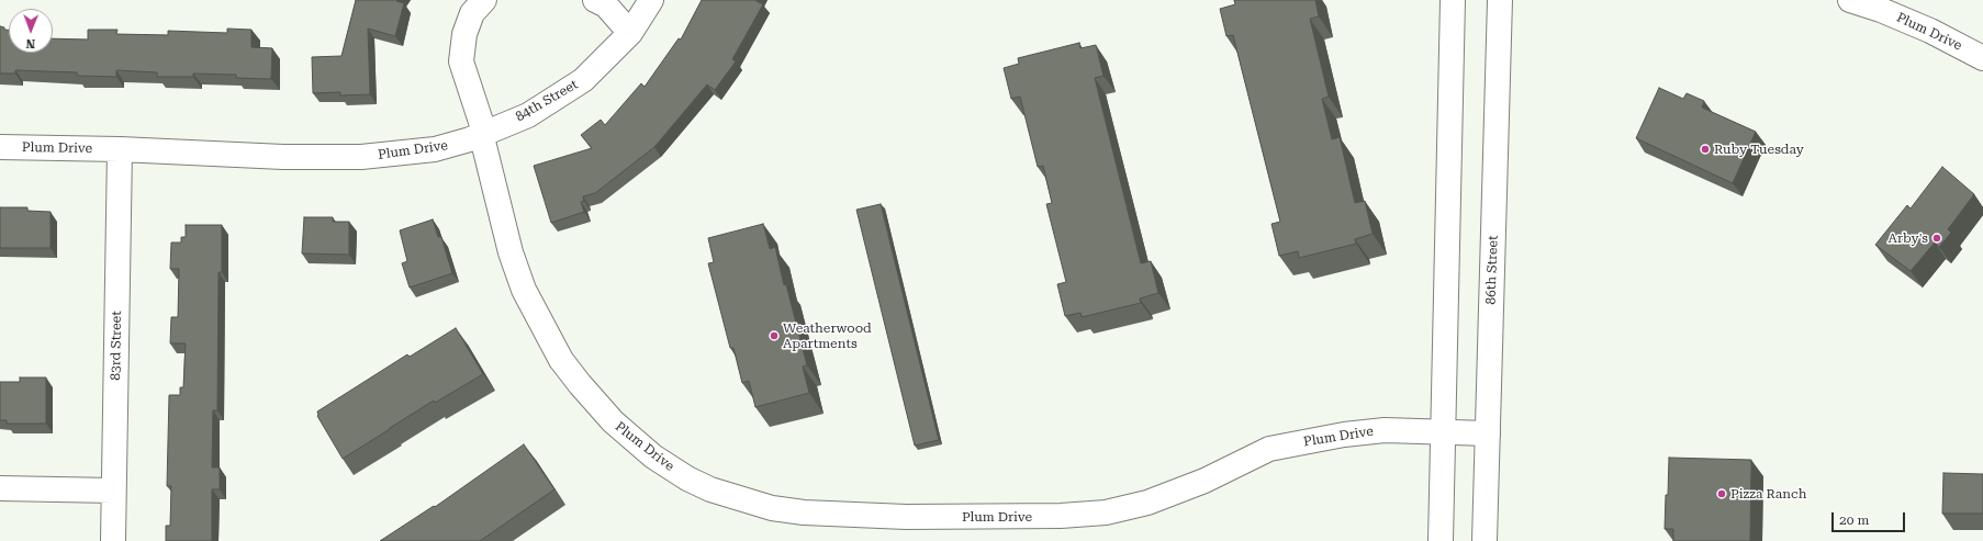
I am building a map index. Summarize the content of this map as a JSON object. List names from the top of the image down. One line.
{"streets":{"street":["Plum Drive","84th Street","86th Street","83rd Street"]},"crossings":[["Plum Drive","84th Street"],["Plum Drive","86th Street"],["Plum Drive","83rd Street"]],"places":["Ruby Tuesday","Arby's","Weatherwood Apartments","Pizza Ranch"],"scale_bar":"20 m","north":"bottom"}
